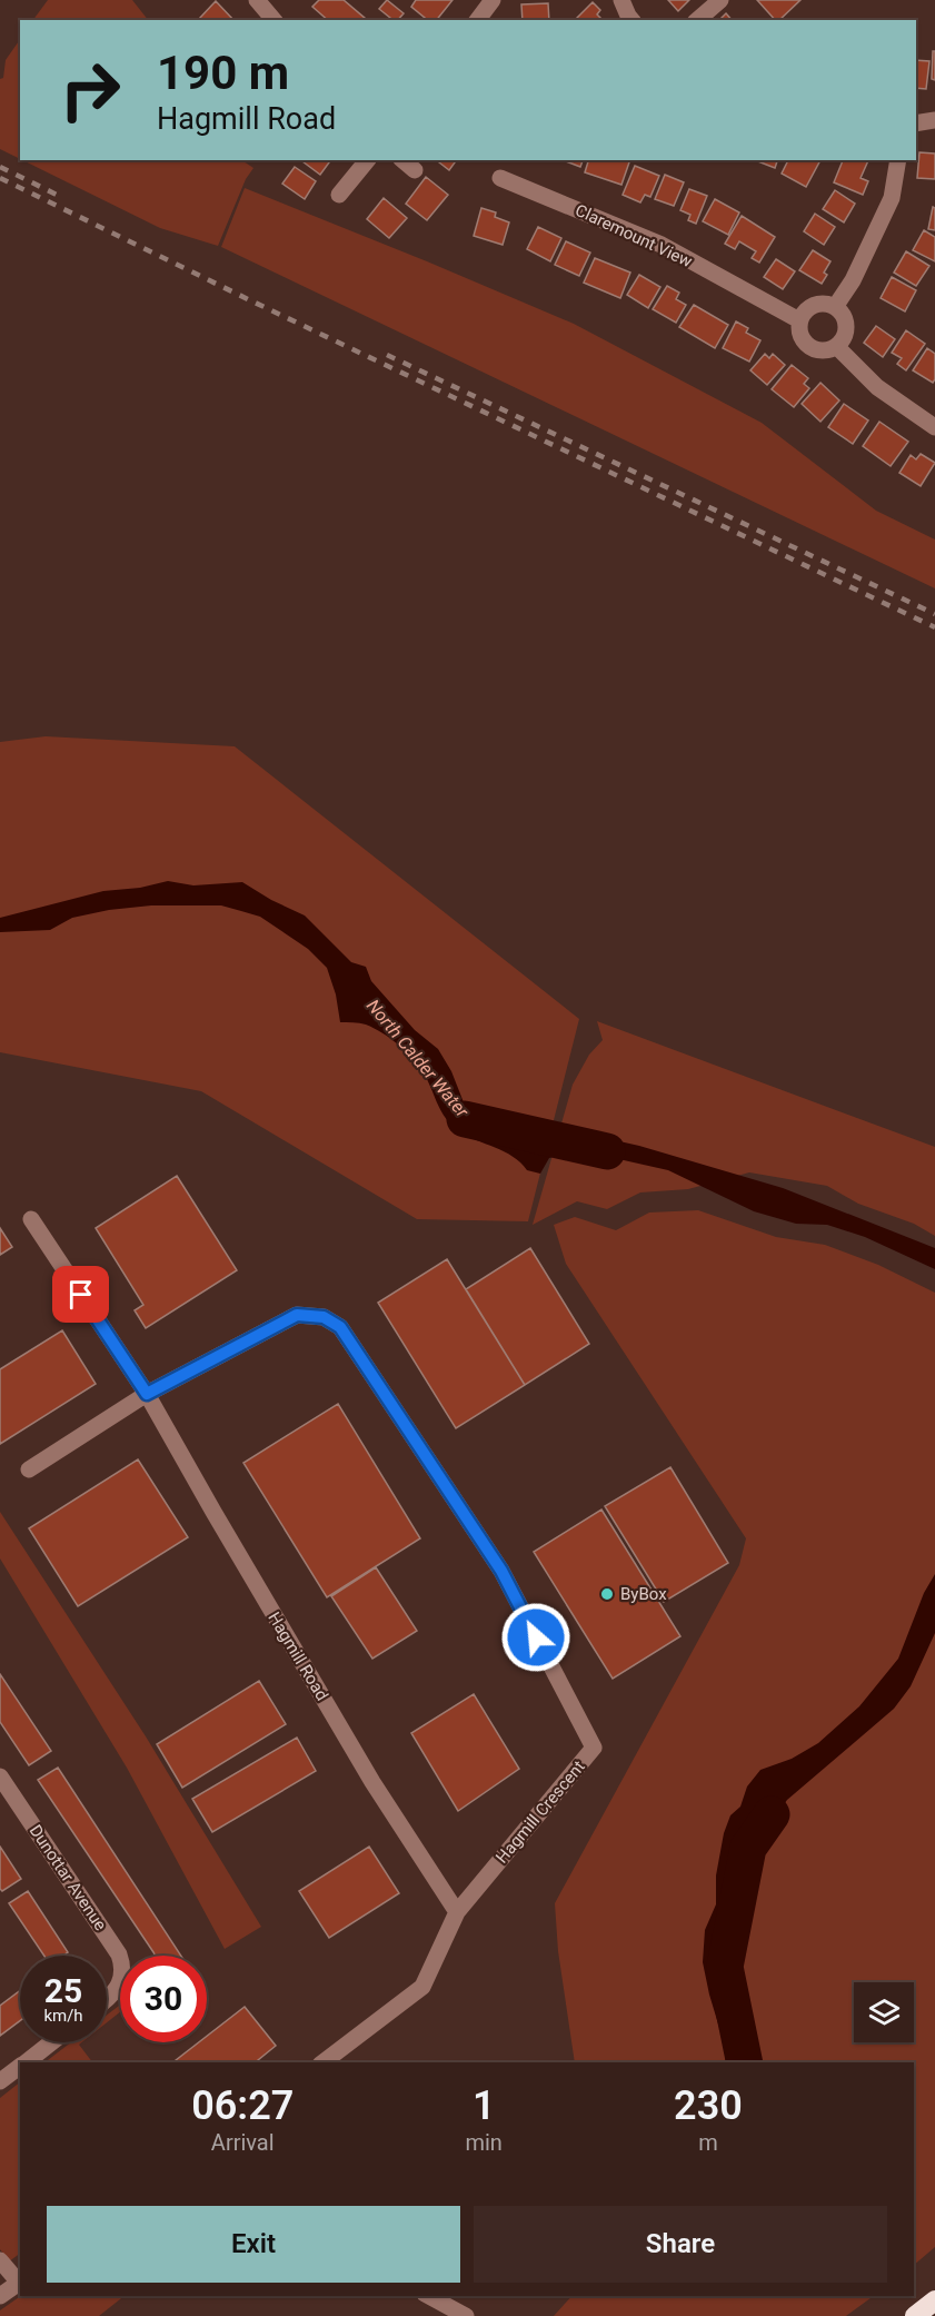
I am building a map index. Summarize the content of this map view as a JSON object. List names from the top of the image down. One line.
{"streets":{"street":["Claremount View","Hagmill Road","Hagmill Crescent","Dunottar Avenue"]},"crossings":[["Hagmill Road","Hagmill Crescent"]],"water":["North Calder Water"],"places":["ByBox"],"page":{"turn":["190 m","Hagmill Road"],"speed":"25 km/h","limit":"30","eta":["06:27","Arrival","1","min","230","m"],"buttons":["Exit","Share"]}}
